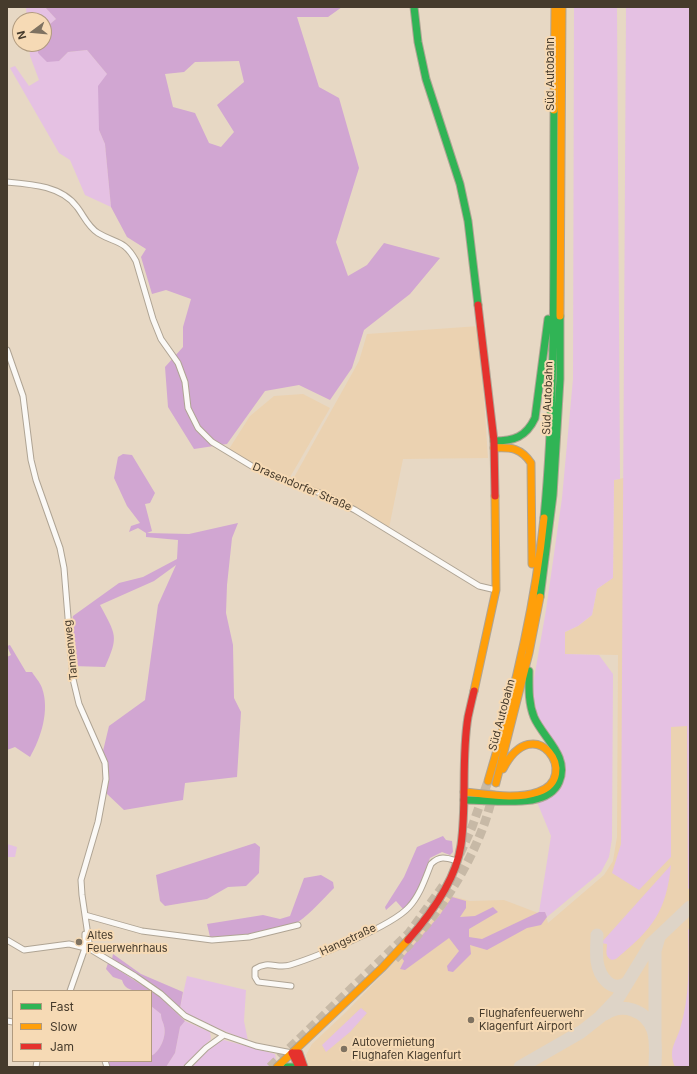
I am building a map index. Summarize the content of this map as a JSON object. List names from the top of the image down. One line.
{"streets":{"main road":["Süd Autobahn"],"street":["Drasendorfer Straße","Tannenweg","Hangstraße"]},"places":["Altes Feuerwehrhaus","Flughafenfeuerwehr Klagenfurt Airport","Autovermietung Flughafen Klagenfurt"],"legend":["Fast","Slow","Jam"],"north":"left"}
